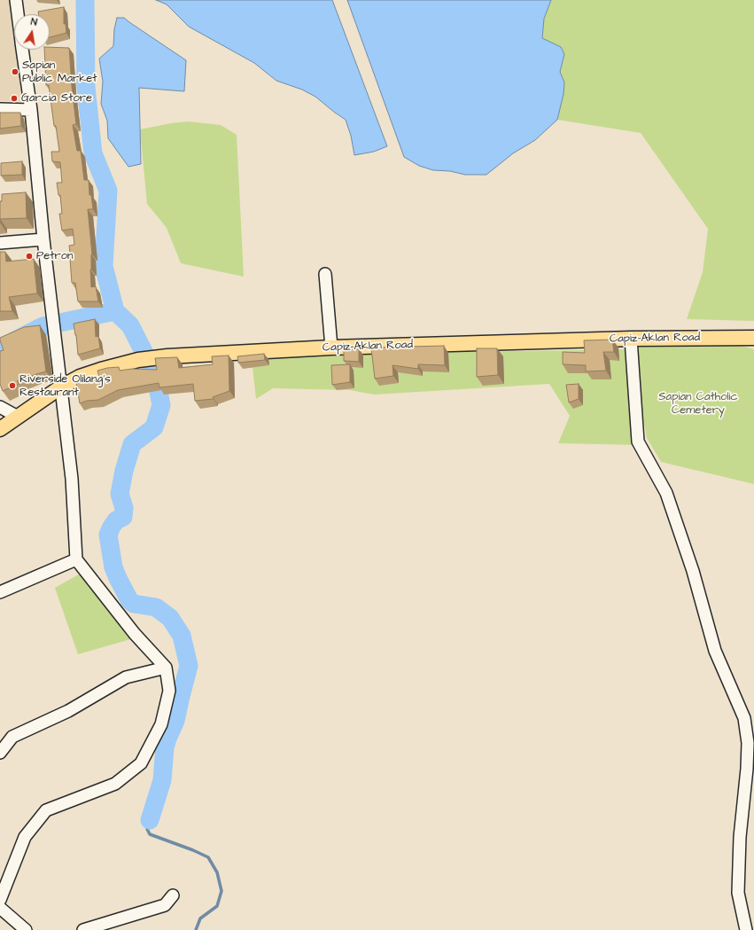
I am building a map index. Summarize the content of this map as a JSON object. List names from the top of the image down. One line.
{"streets":{"main road":["Capiz-Aklan Road"]},"parks":["Sapian Catholic Cemetery"],"places":["Sapian Public Market","Garcia Store","Petron","Riverside Olilang's Restaurant"],"north":"top"}
